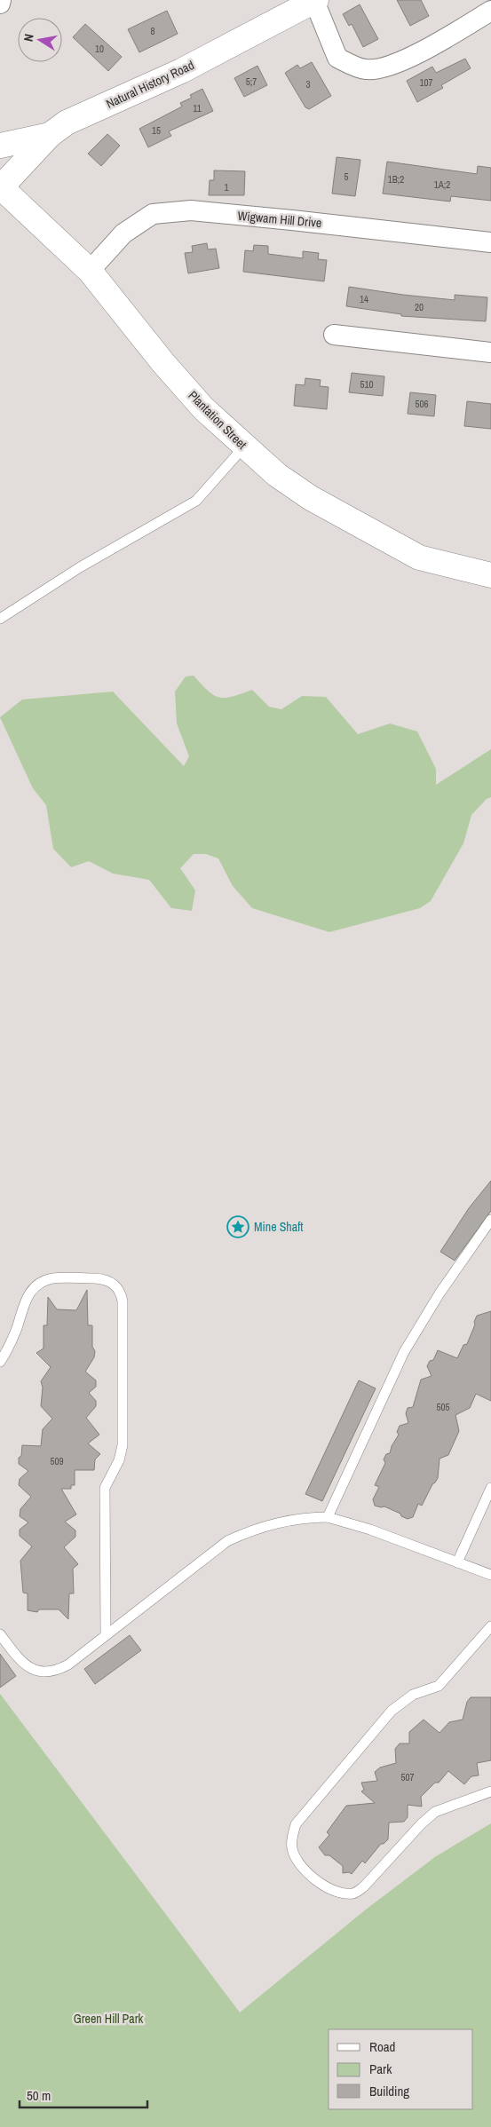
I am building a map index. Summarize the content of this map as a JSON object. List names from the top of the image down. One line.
{"streets":{"main road":["Natural History Road","Plantation Street"],"street":["Wigwam Hill Drive"]},"crossings":[["Natural History Road","Plantation Street"],["Wigwam Hill Drive","Plantation Street"]],"parks":["Green Hill Park"],"places":{"place":["Mine Shaft"]},"house_numbers":["8","10","5;7","107","3","11","15","5","1B;2","1A;2","1","14","20","510","506","505","509","507"],"legend":["Road","Park","Building"],"scale_bar":"50 m","north":"left"}
